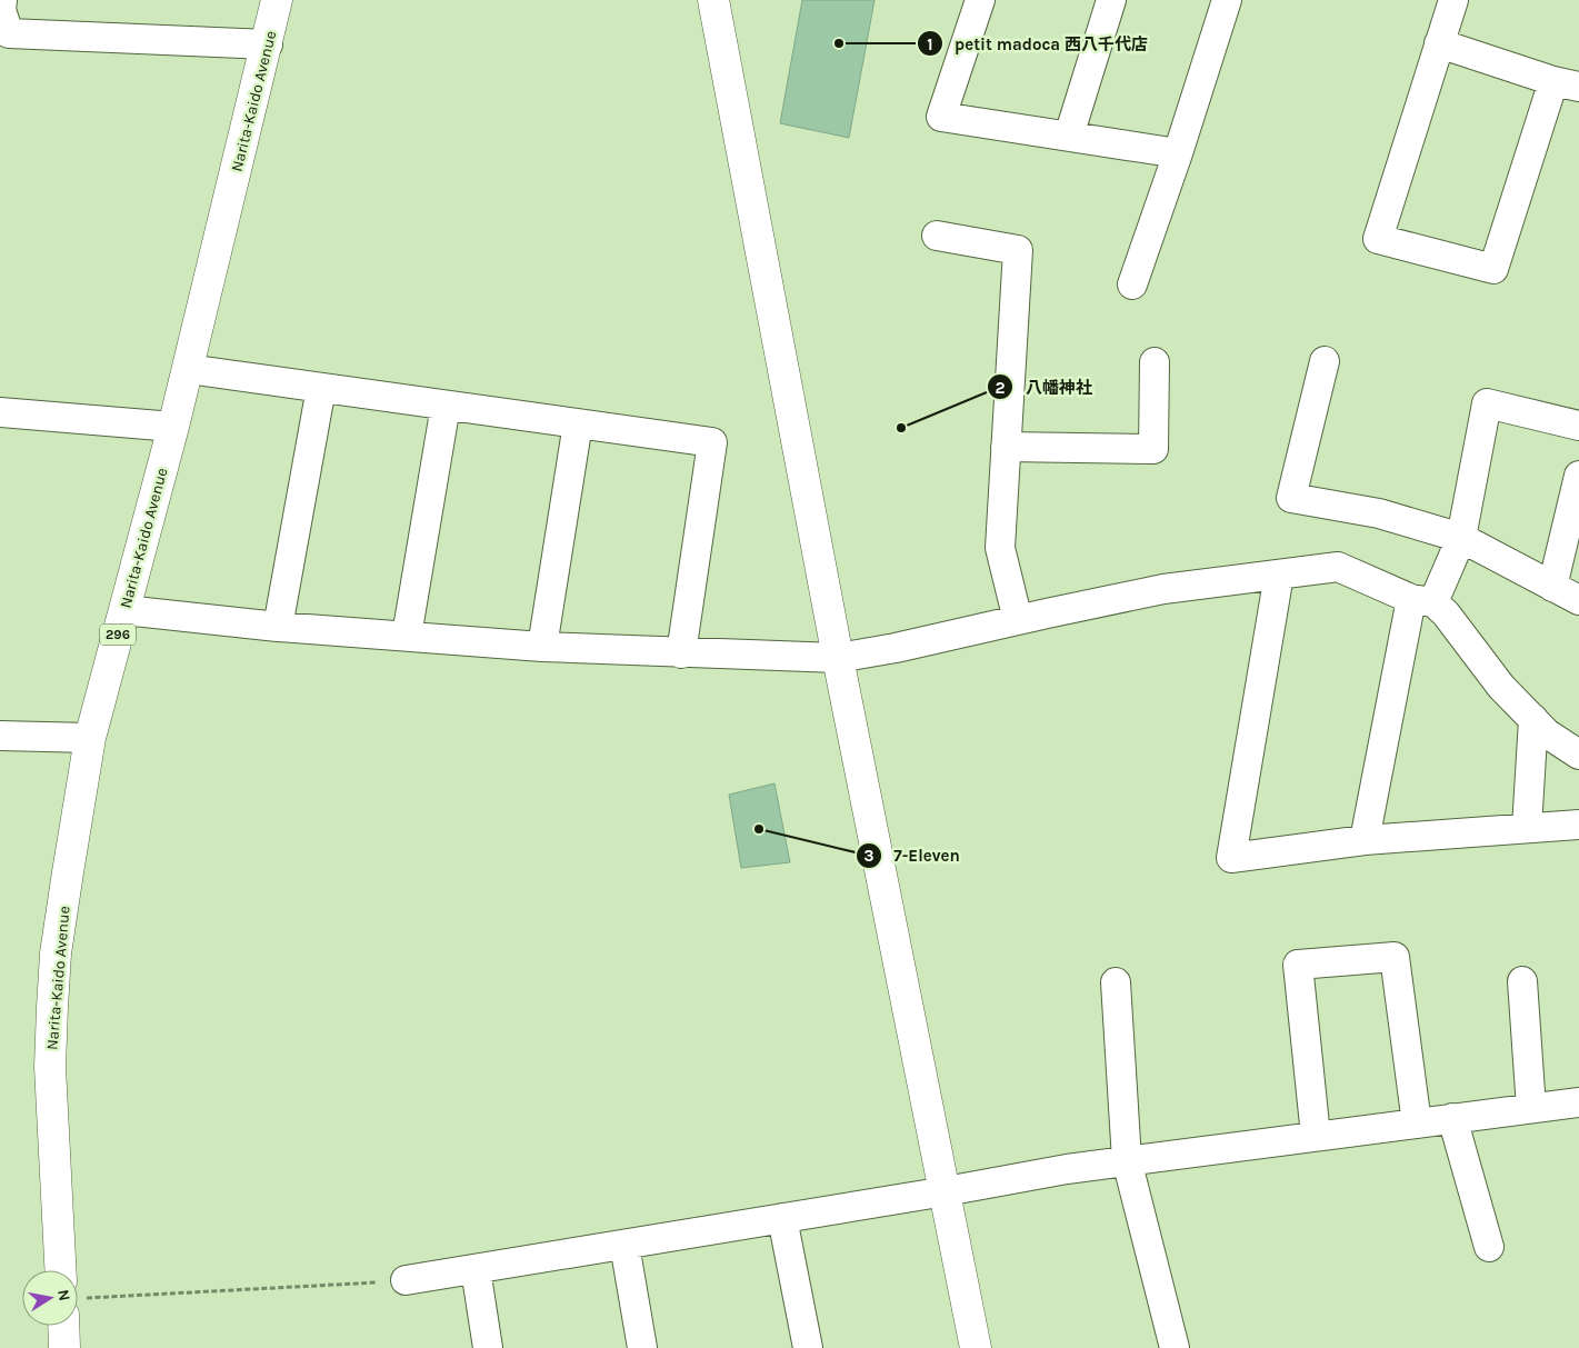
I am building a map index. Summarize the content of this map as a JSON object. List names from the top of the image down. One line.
{"streets":{"main road":["Narita-Kaido Avenue","296"]},"places":["petit madoca 西八千代店","八幡神社","7-Eleven"],"north":"right"}
